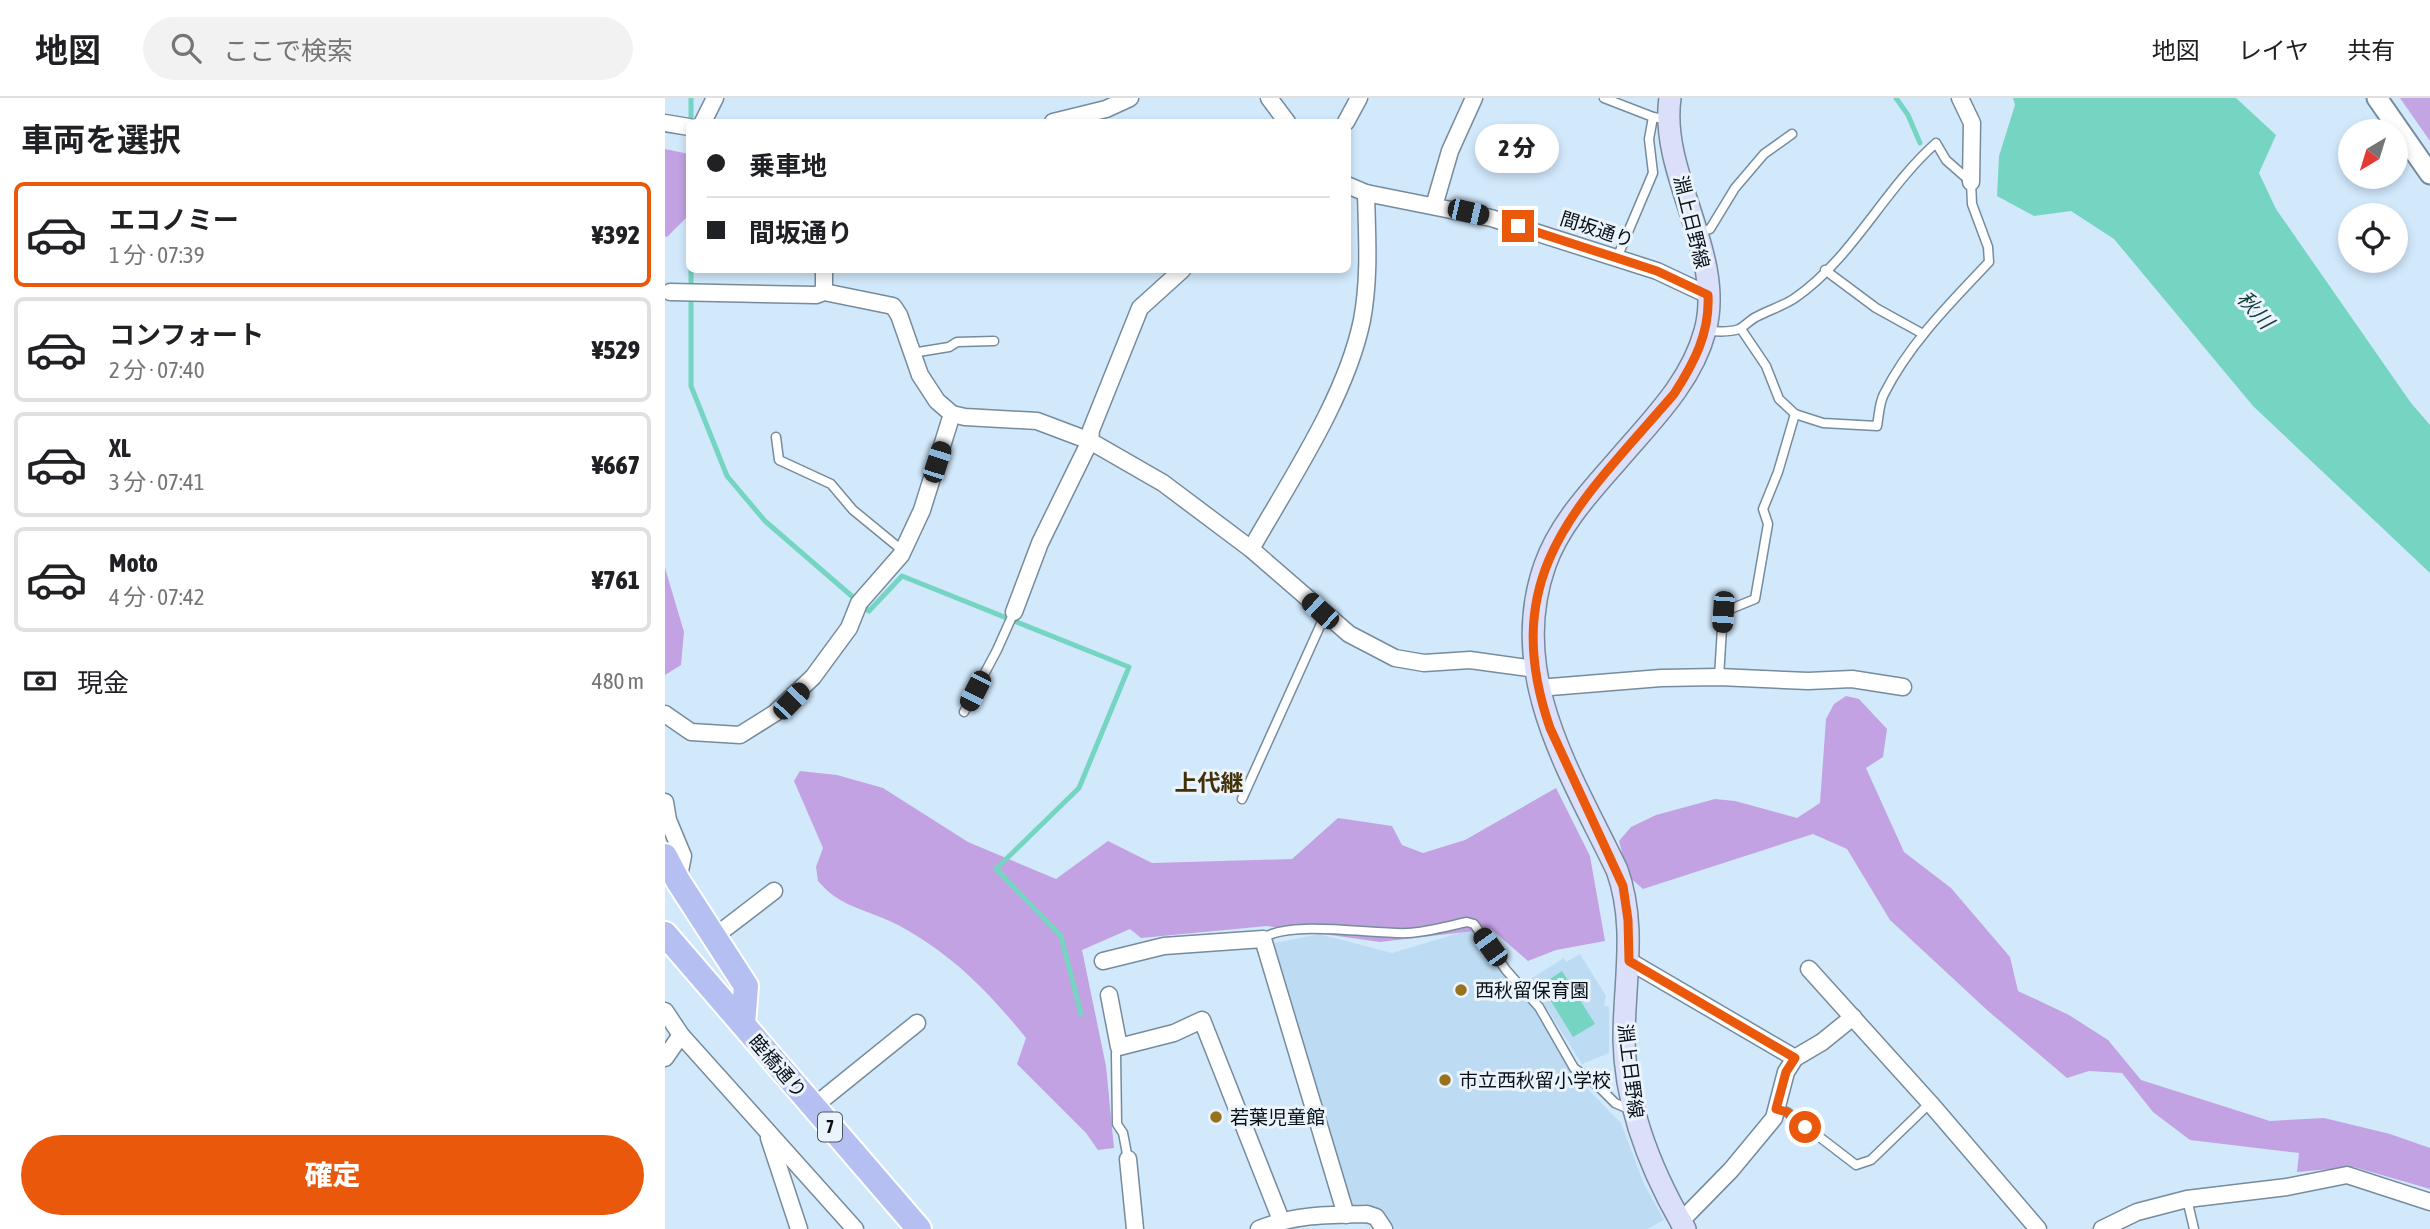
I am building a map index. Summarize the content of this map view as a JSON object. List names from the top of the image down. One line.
{"streets":{"main road":["淵上日野線","睦橋通り","7"],"street":["間坂通り"]},"crossings":[["淵上日野線","間坂通り"]],"districts":["上代継"],"water":["秋川"],"places":["西秋留保育園","市立西秋留小学校","若葉児童館"],"north":"bottom left","page":{"header":"地図","search":"ここで検索","nav":["地図","レイヤ","共有"],"heading":"車両を選択","banner":["乗車地","間坂通り"],"bubble":"2 分","list":[{"name":"エコノミー","note":"1 分 · 07:39","value":"¥392"},{"name":"コンフォート","note":"2 分 · 07:40","value":"¥529"},{"name":"XL","note":"3 分 · 07:41","value":"¥667"},{"name":"Moto","note":"4 分 · 07:42","value":"¥761"}],"pay":["現金","480 m"],"buttons":"確定"}}
